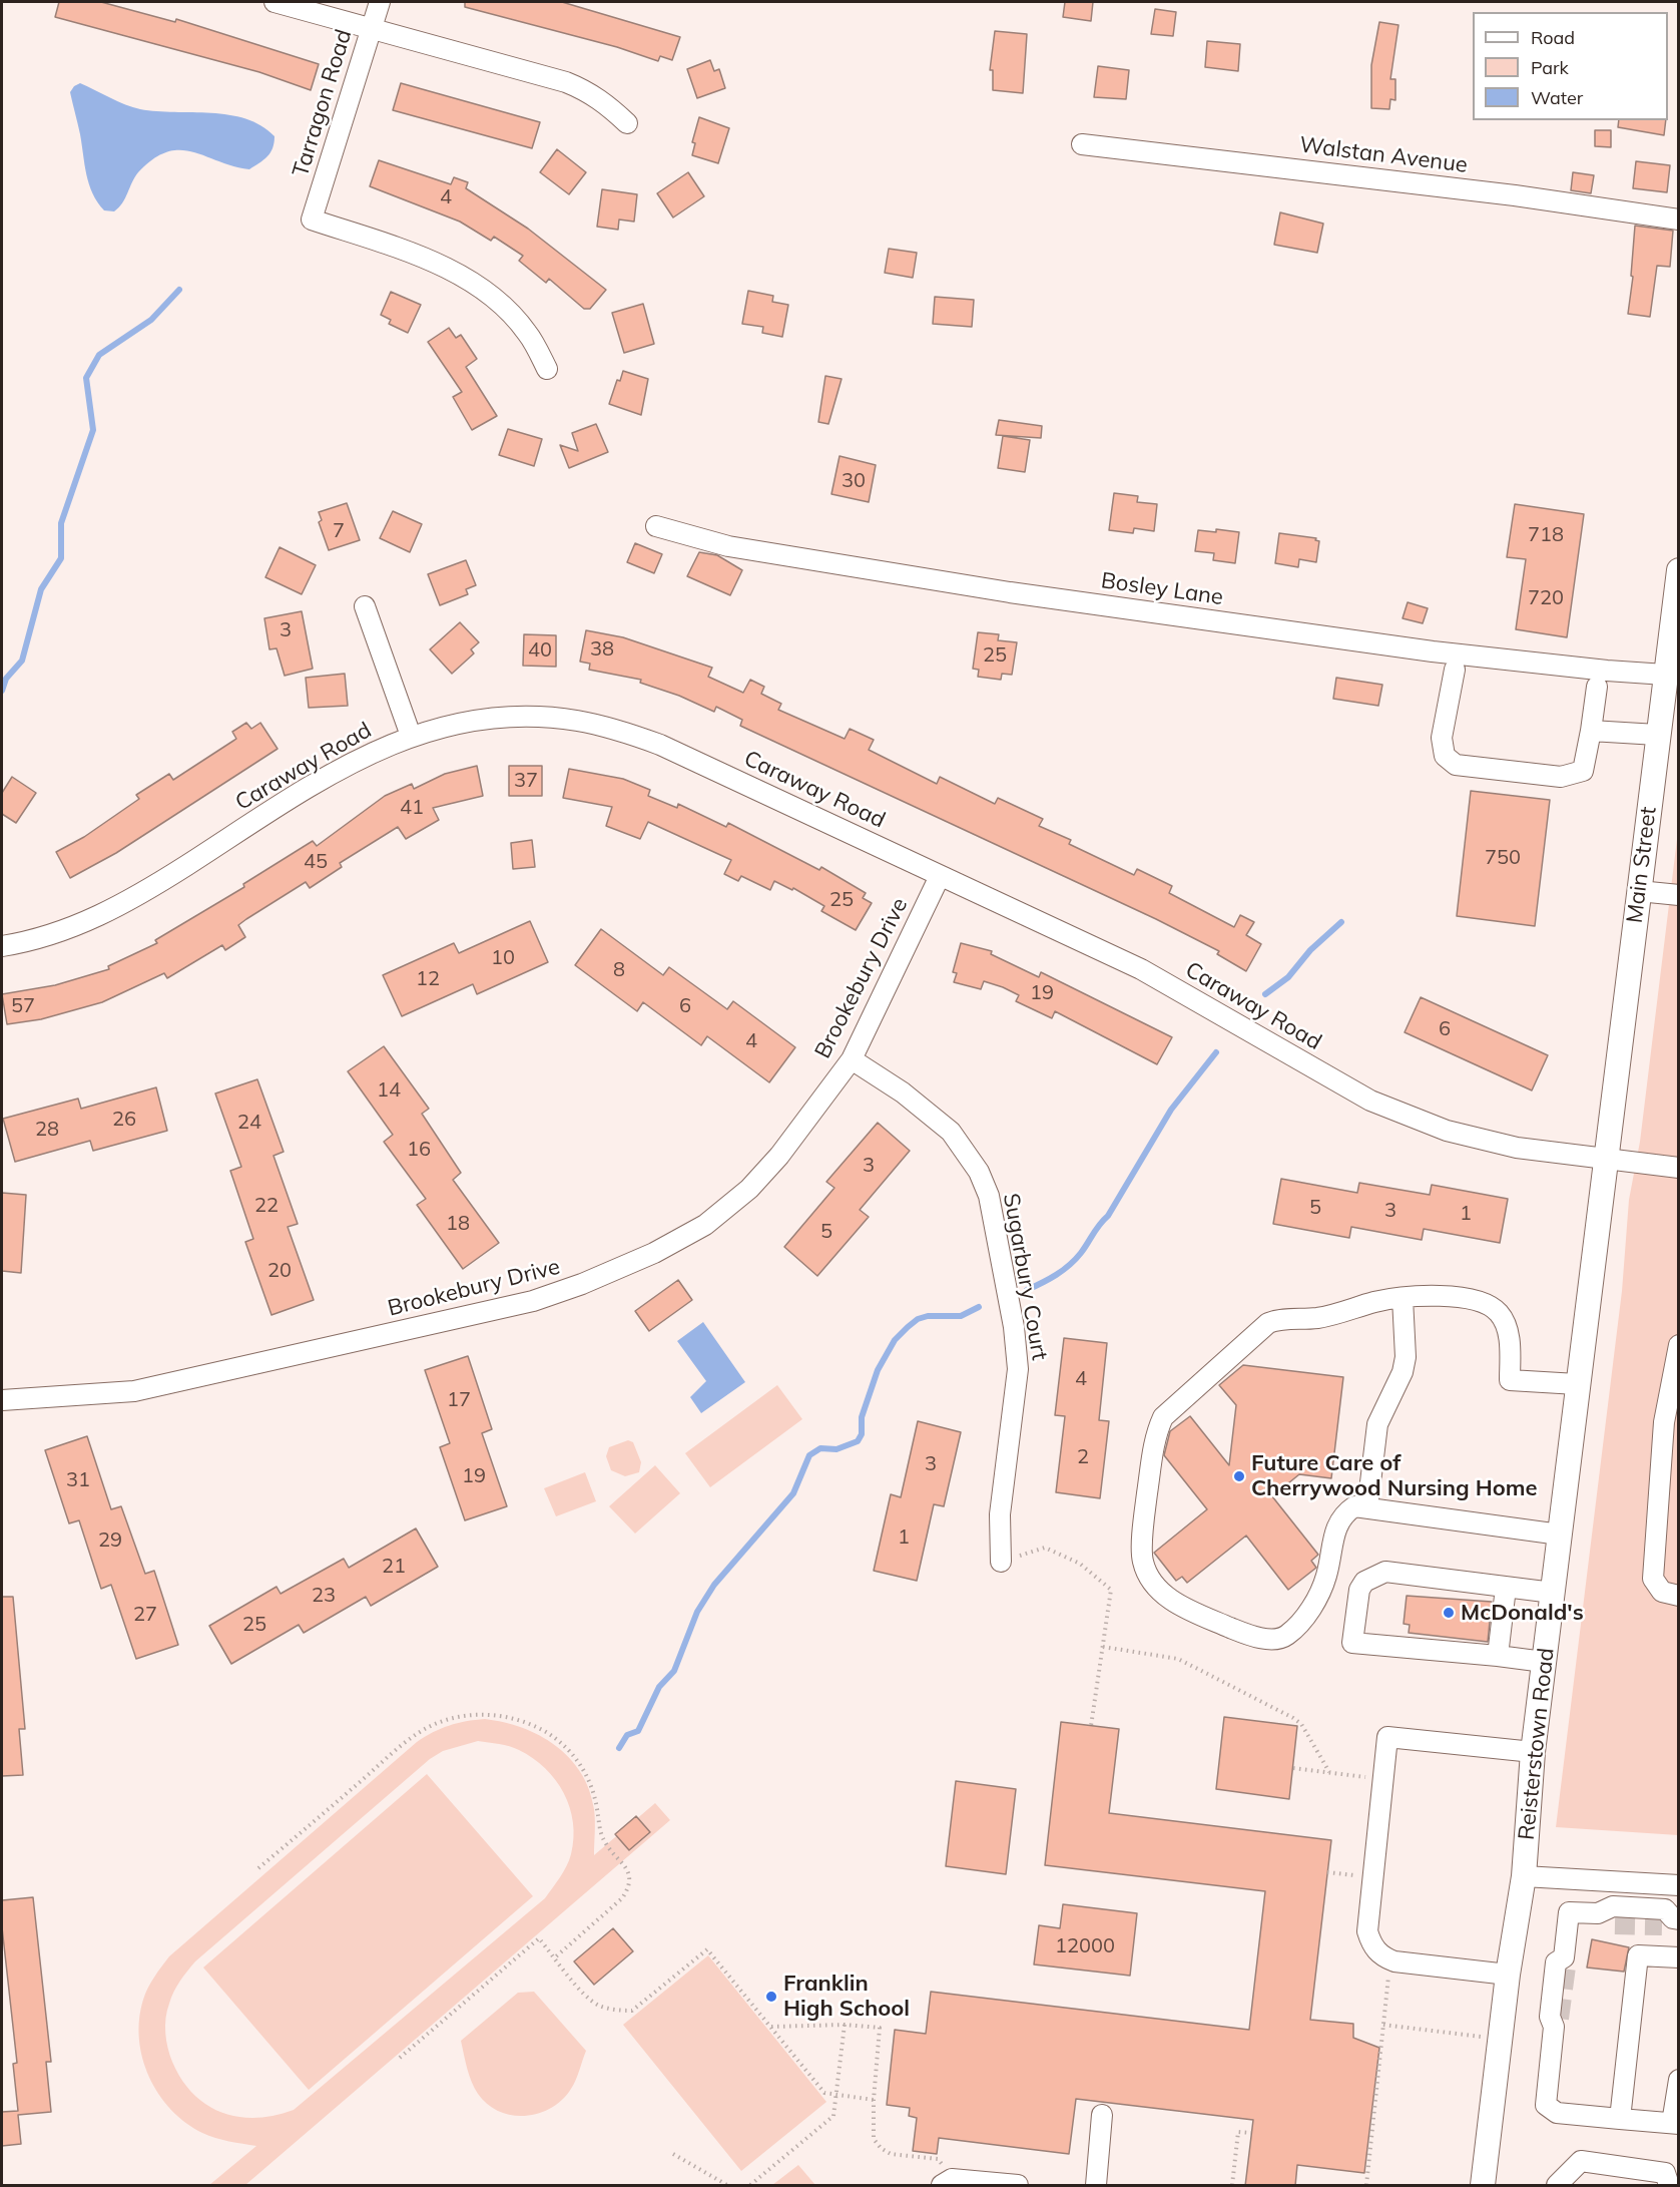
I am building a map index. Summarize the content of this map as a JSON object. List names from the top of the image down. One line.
{"streets":{"main road":["Main Street","Reisterstown Road"],"street":["Tarragon Road","Walstan Avenue","Bosley Lane","Caraway Road","Brookebury Drive","Sugarbury Court"]},"crossings":[["Bosley Lane","Main Street"],["Caraway Road","Main Street"],["Caraway Road","Brookebury Drive"],["Caraway Road","Reisterstown Road"],["Main Street","Reisterstown Road"],["Brookebury Drive","Sugarbury Court"]],"places":["Future Care of Cherrywood Nursing Home","McDonald's","Franklin High School"],"house_numbers":["4","30","7","718","720","3","38","40","25","37","41","750","45","25","10","8","12","19","57","6","6","4","14","26","24","28","16","3","22","5","3","1","18","5","20","4","17","2","3","19","31","1","29","21","23","27","25","12000"],"legend":["Road","Park","Water"]}
